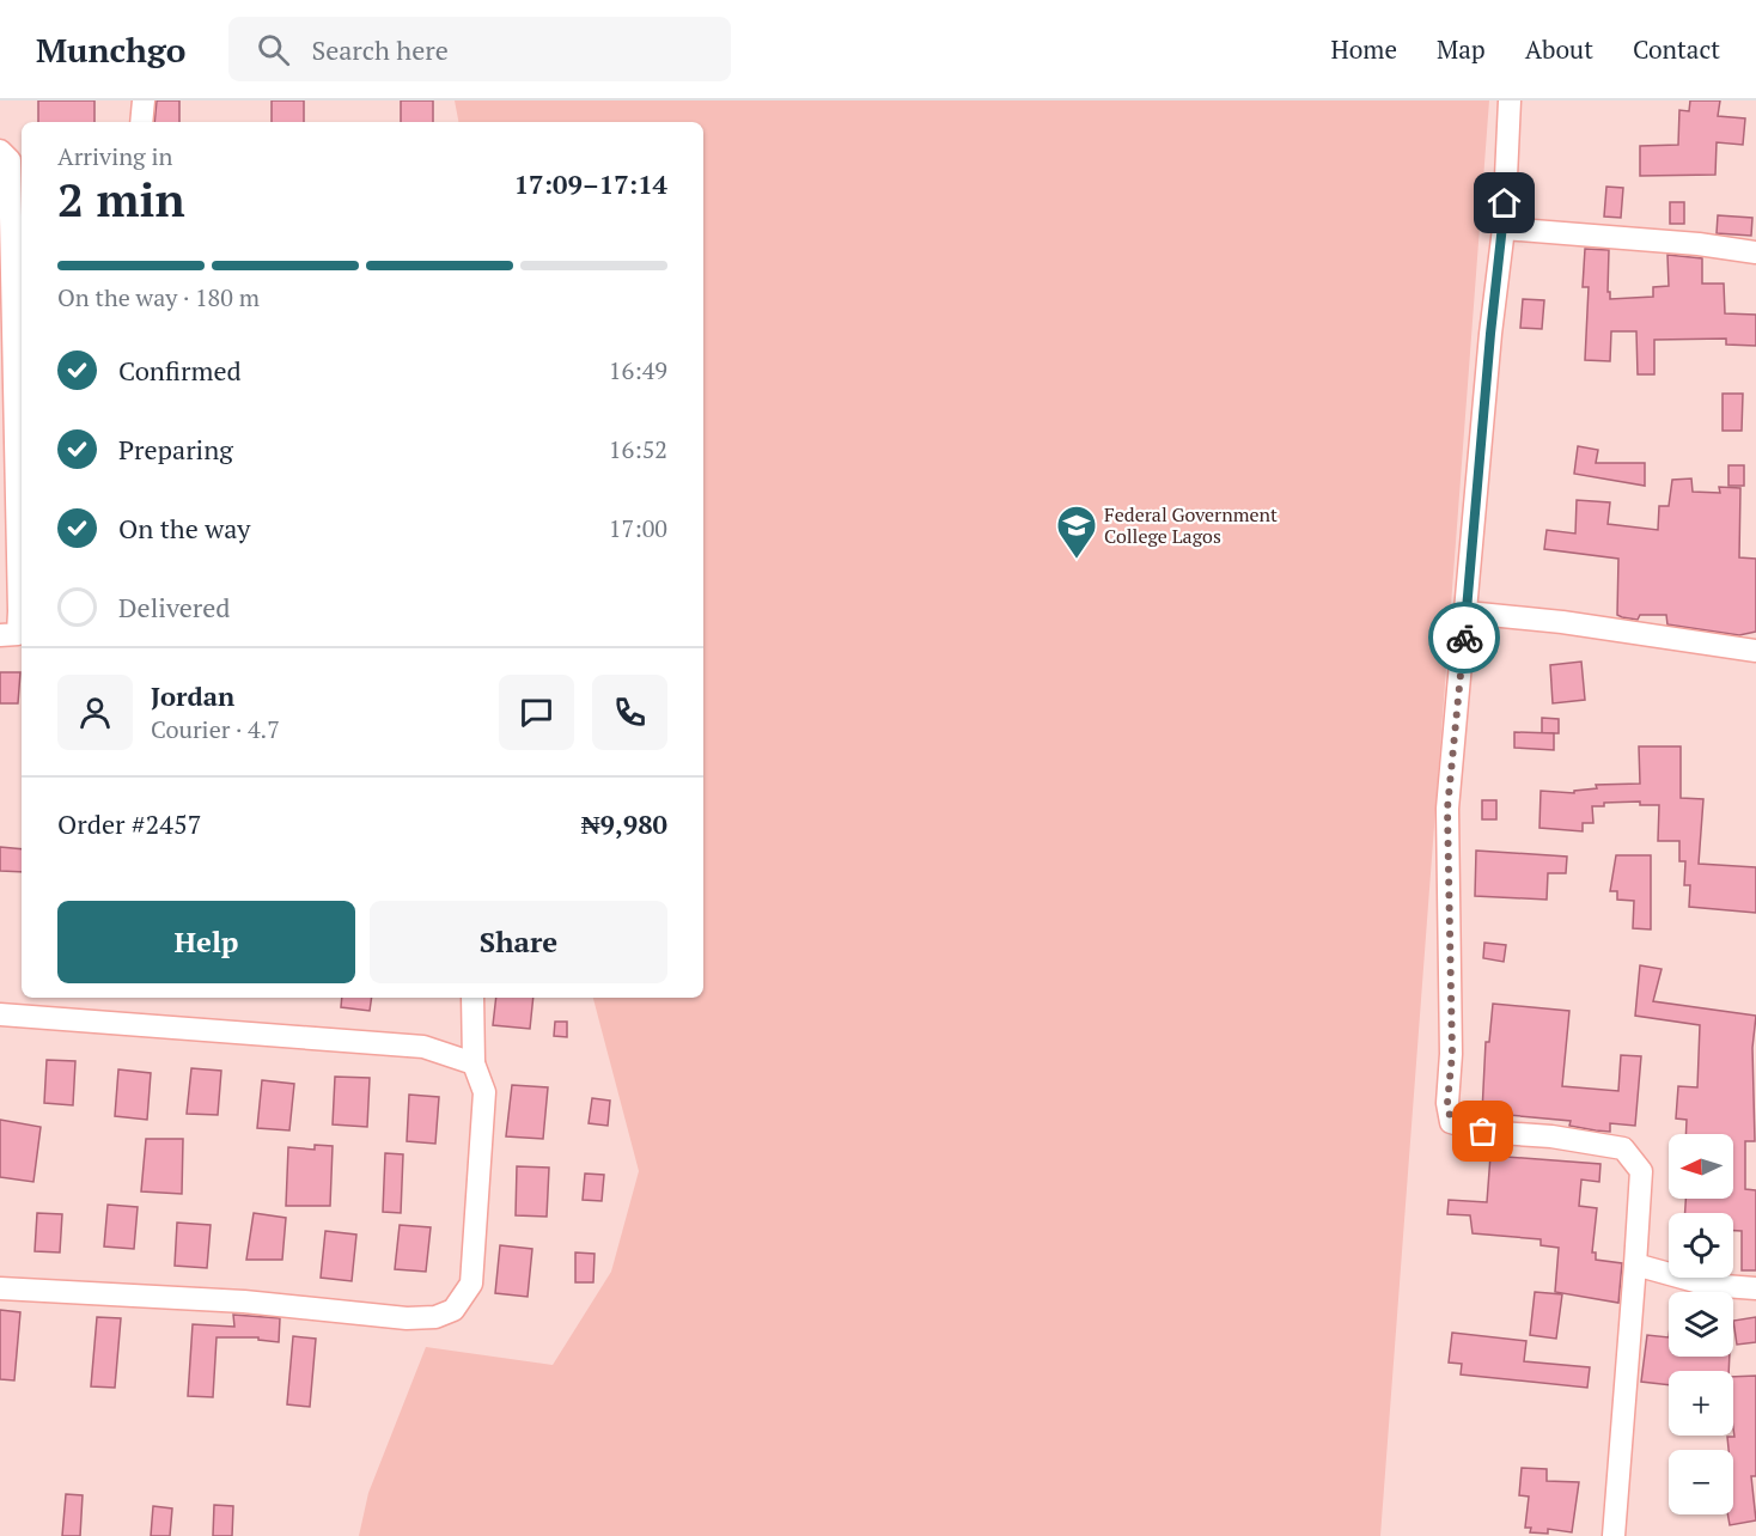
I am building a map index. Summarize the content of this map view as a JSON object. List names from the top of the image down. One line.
{"places":{"school or university":["Federal Government College Lagos"]},"north":"left","page":{"header":"Munchgo","search":"Search here","nav":["Home","Map","About","Contact"],"heading":["2 min","Arriving in","17:09–17:14"],"panel":["Jordan","Courier · 4.7","Order #2457","₦9,980"],"bar":"On the way · 180 m","list":[["Confirmed","16:49"],["Preparing","16:52"],["On the way","17:00"],"Delivered"],"buttons":["Help","Share"],"map_buttons":["+","−"]}}
